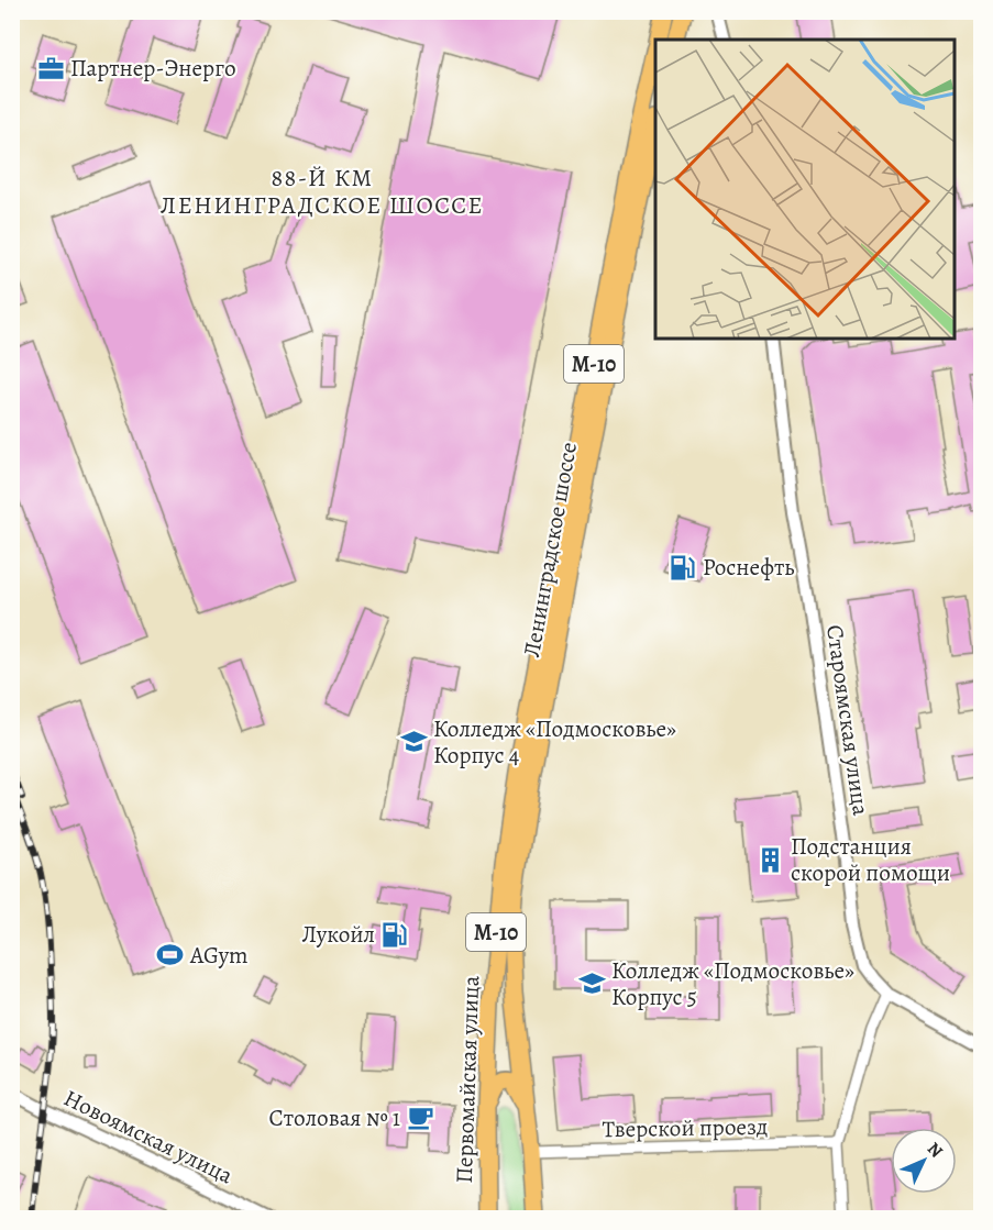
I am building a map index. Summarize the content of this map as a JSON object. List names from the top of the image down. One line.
{"streets":{"highway":["М-10","Ленинградское шоссе","Первомайская улица"],"street":["Староямская улица","Тверской проезд","Новоямская улица"]},"crossings":[["Ленинградское шоссе","Первомайская улица"],["Первомайская улица","Тверской проезд"]],"districts":["88-Й КМ ЛЕНИНГРАДСКОЕ ШОССЕ"],"places":{"office":["Партнер-Энерго"],"fuel station":["Роснефть","Лукойл"],"school or university":["Колледж «Подмосковье» Корпус 4","Колледж «Подмосковье» Корпус 5"],"building":["Подстанция скорой помощи"],"sports":["AGym"],"cafe":["Столовая № 1"]},"north":"top right"}
